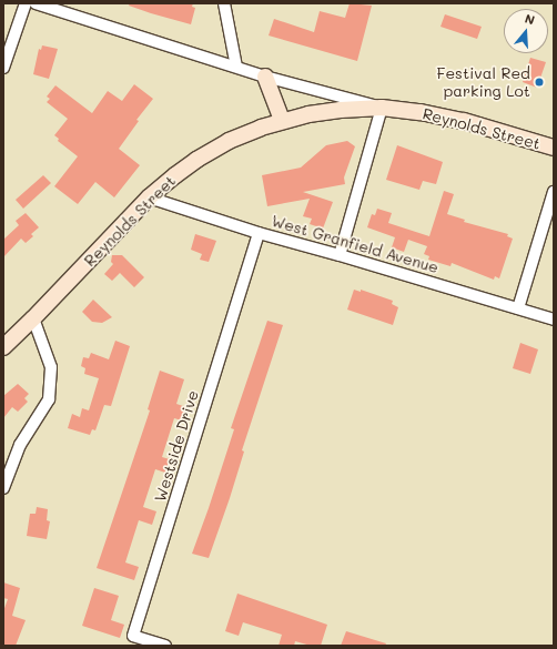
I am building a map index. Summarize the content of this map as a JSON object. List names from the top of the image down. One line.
{"streets":{"main road":["Reynolds Street"],"street":["West Granfield Avenue","Westside Drive"]},"crossings":[["Reynolds Street","West Granfield Avenue"],["West Granfield Avenue","Westside Drive"]],"places":["Festival Red parking Lot"],"north":"top"}
